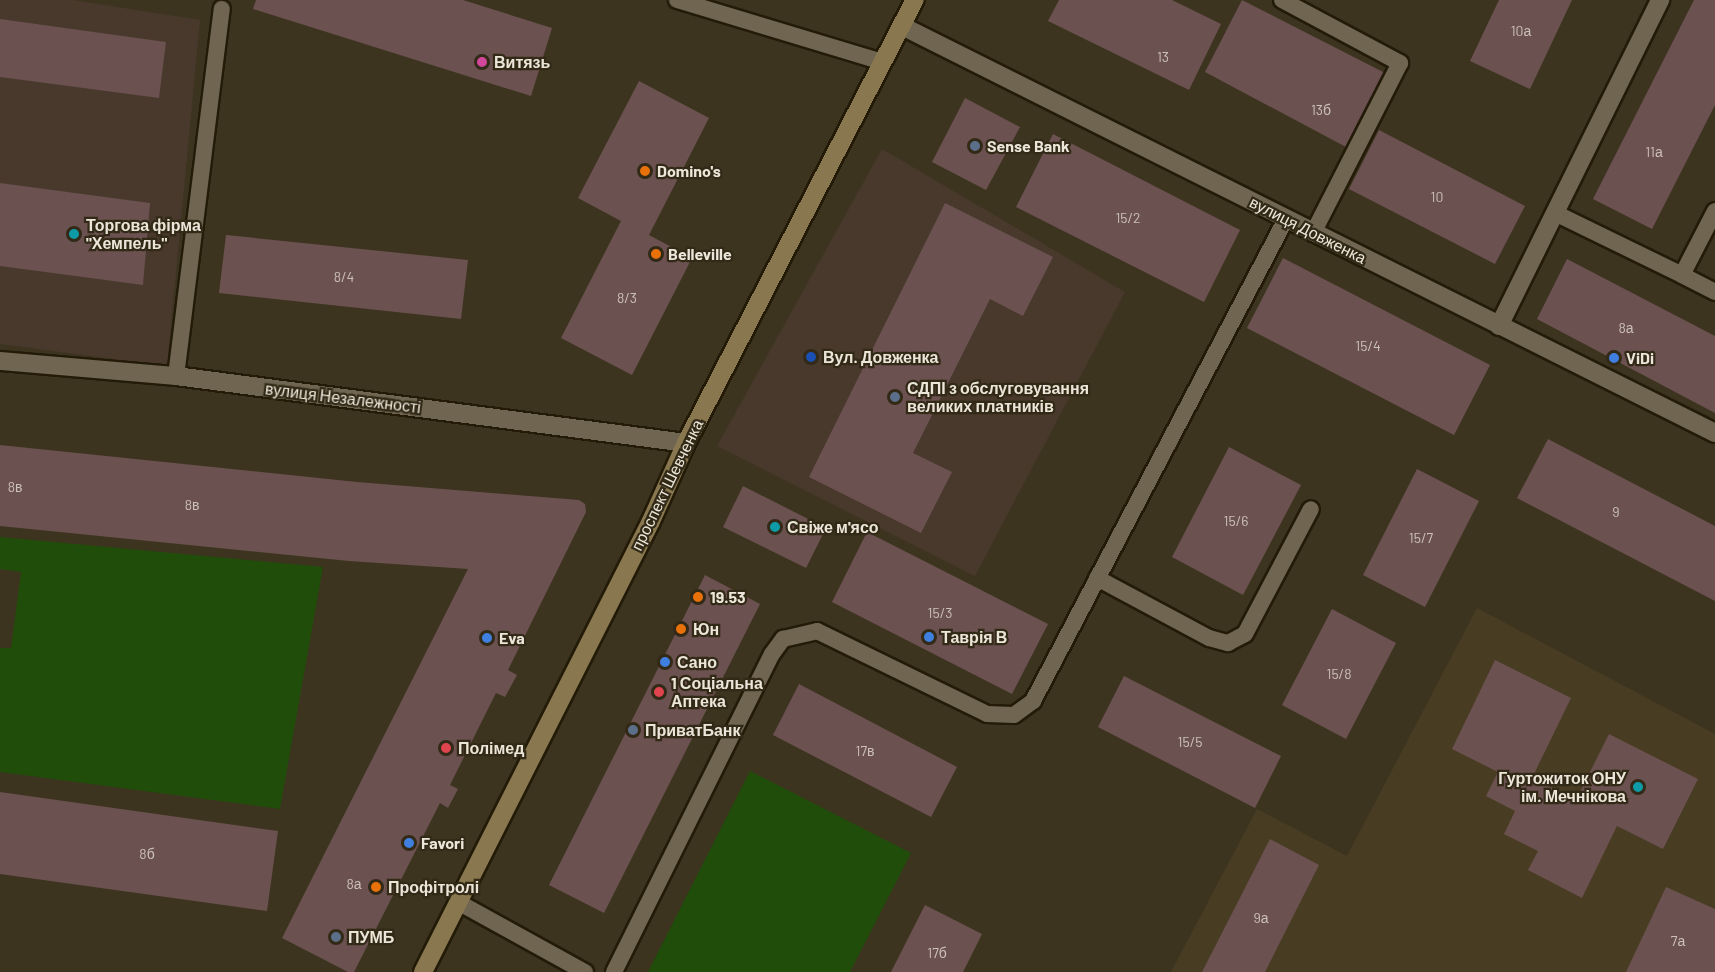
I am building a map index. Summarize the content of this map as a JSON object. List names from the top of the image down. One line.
{"streets":{"main road":["проспект Шевченка"],"street":["вулиця Довженка","вулиця Незалежності"]},"crossings":[["вулиця Довженка","проспект Шевченка"],["вулиця Незалежності","проспект Шевченка"]],"places":["Витязь","Sense Bank","Domino's","Торгова фірма \"Хемпель\"","Belleville","Вул. Довженка","ViDi","СДПІ з обслуговування великих платників","Свіже м'ясо","19.53","Юн","Таврія В","Eva","Сано","1 Соціальна Аптека","ПриватБанк","Полімед","Гуртожиток ОНУ ім. Мечнікова","Favori","Профітролі","ПУМБ"],"house_numbers":["10а","13","13б","11а","10","15/2","8/4","8/3","8а","15/4","8в","8в","9","15/6","15/7","15/3","15/8","15/5","17в","8б","8а","9а","7а","17б"]}
